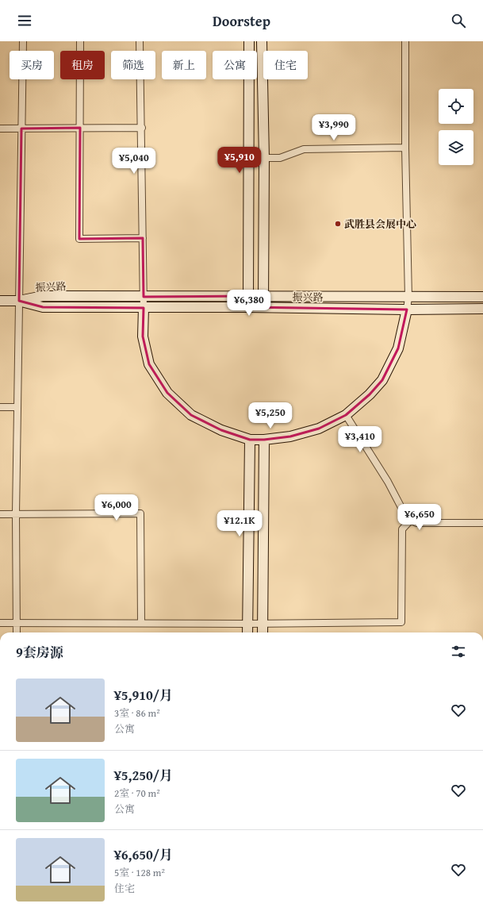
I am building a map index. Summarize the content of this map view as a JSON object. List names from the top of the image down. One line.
{"streets":{"main road":["振兴路"]},"places":["武胜县会展中心"],"page":{"header":"Doorstep","chip":["买房","租房","筛选","新上","公寓","住宅"],"price":["¥3,990","¥5,910","¥5,040","¥6,380","¥5,250","¥3,410","¥6,000","¥6,650","¥12.1K"],"heading":"9套房源","list":[{"name":"¥5,910/月","note":"3室 · 86 m² · 公寓"},{"name":"¥5,250/月","note":"2室 · 70 m² · 公寓"},{"name":"¥6,650/月","note":"5室 · 128 m² · 住宅"}]}}
